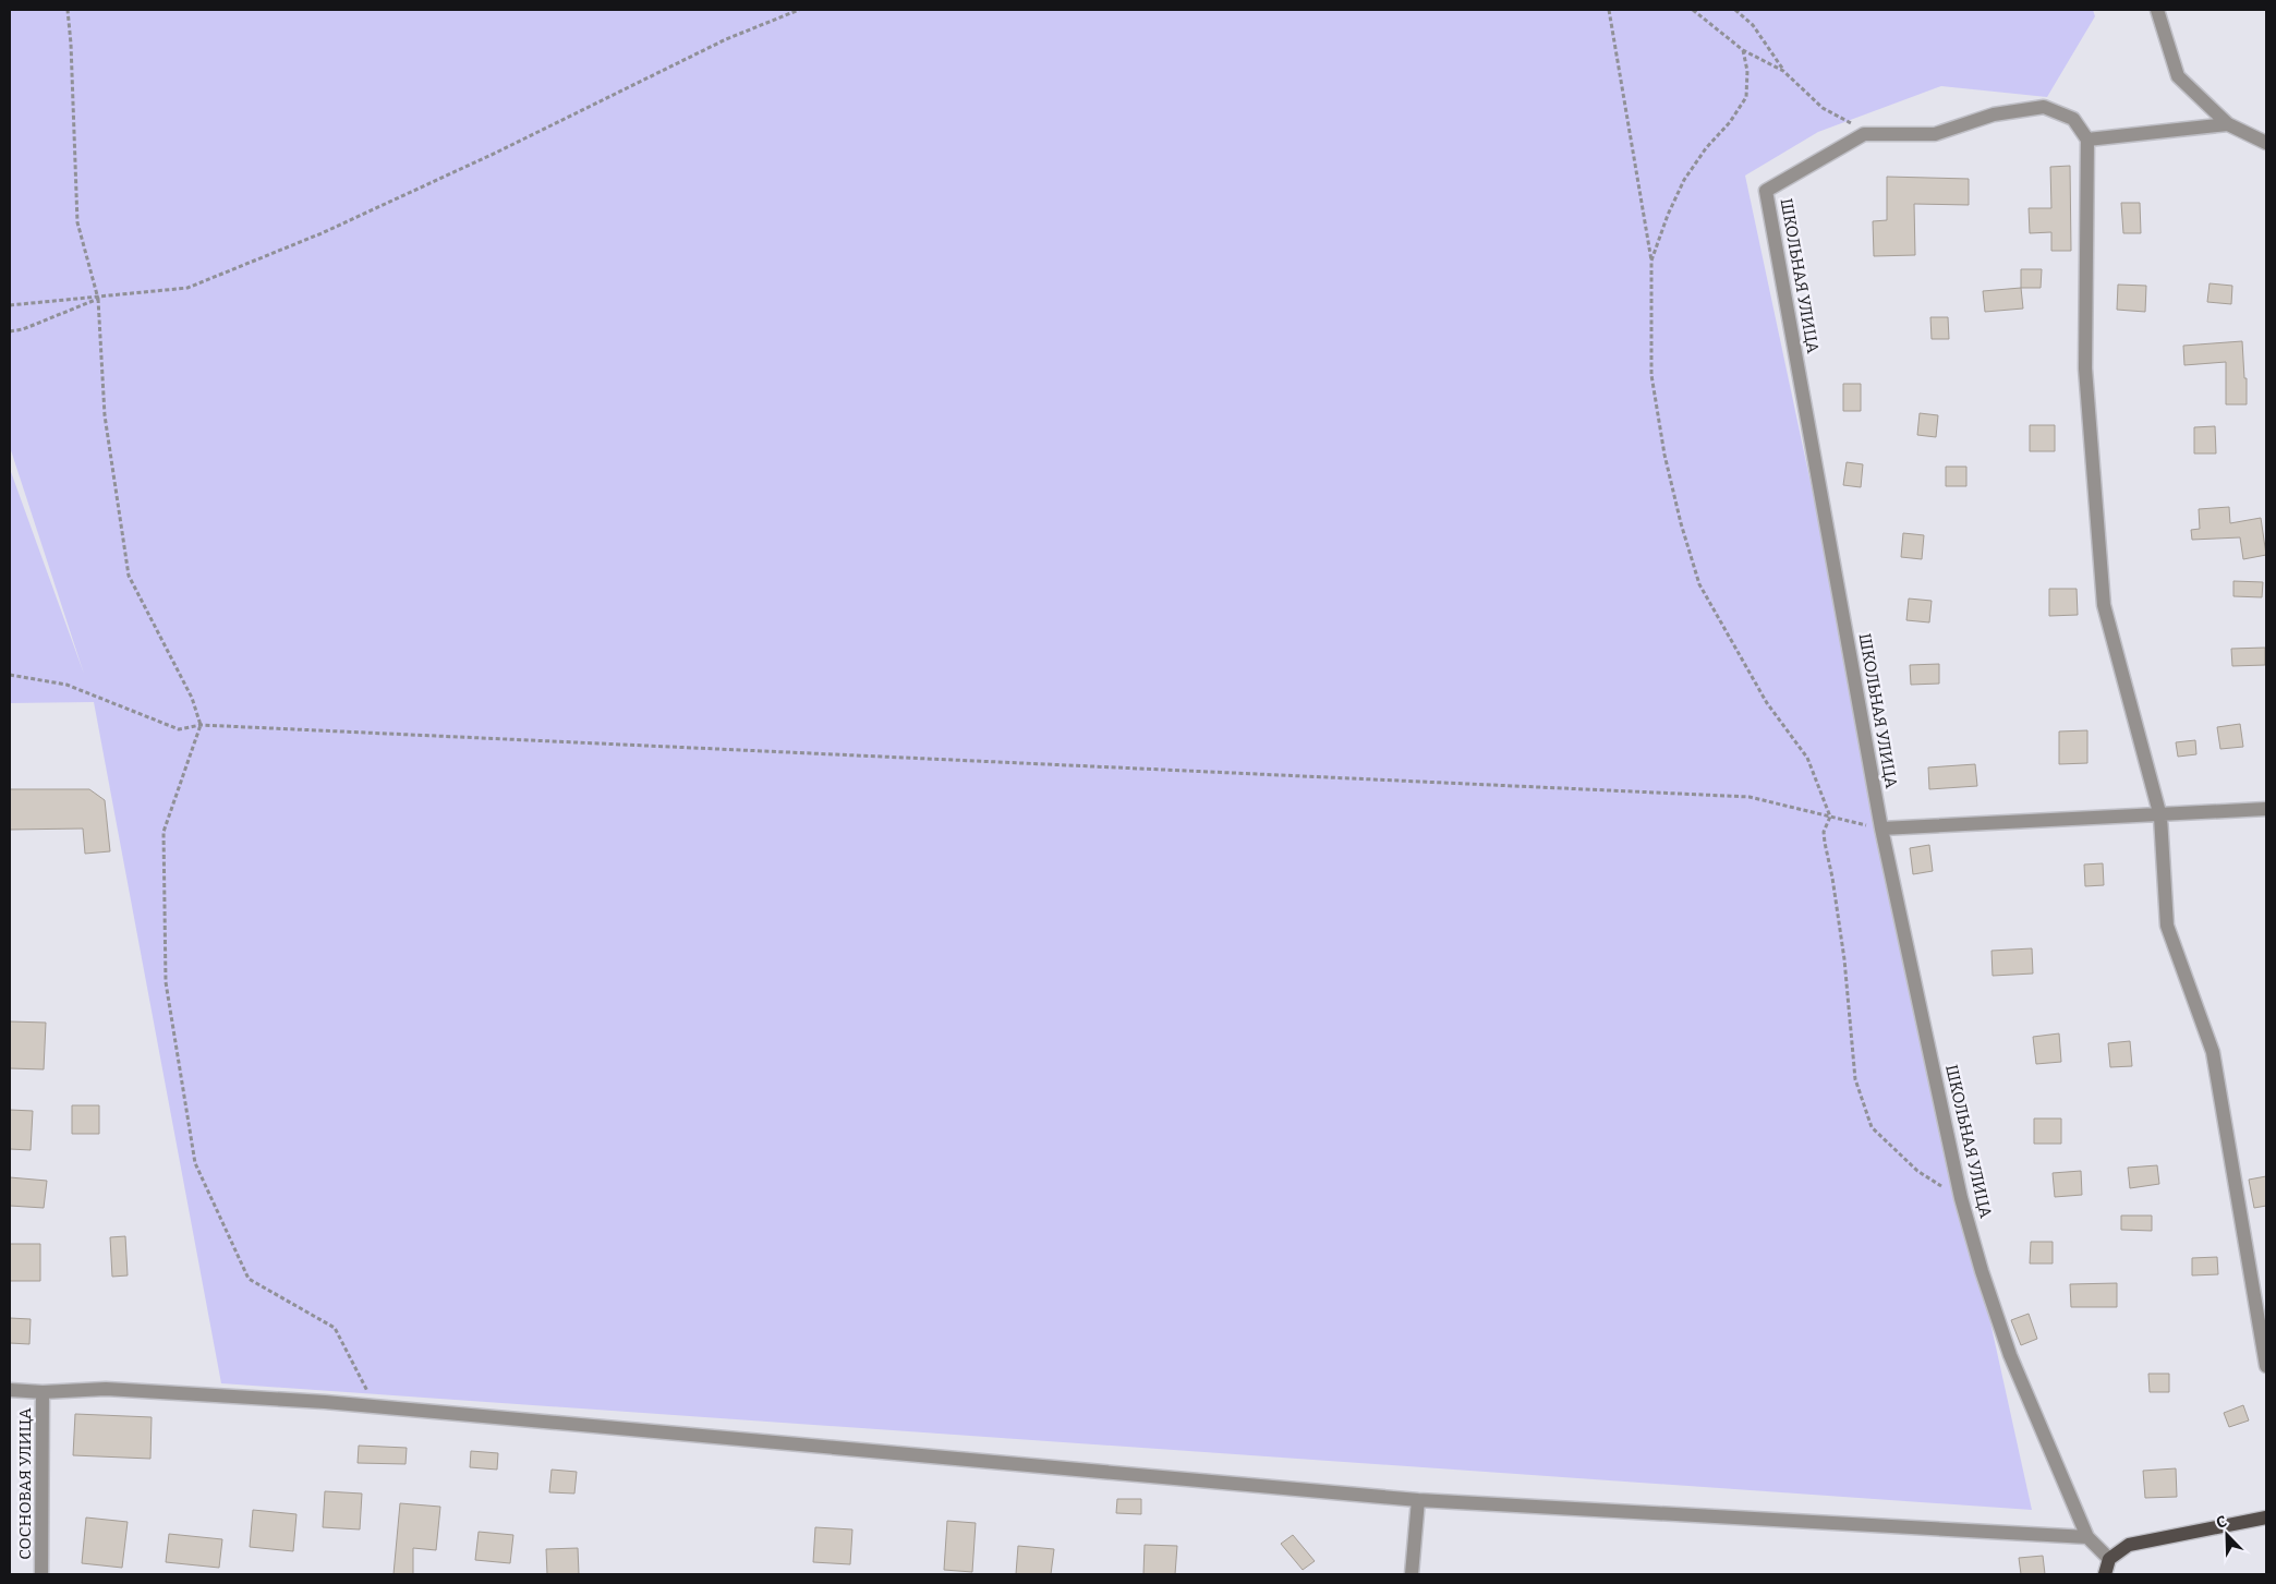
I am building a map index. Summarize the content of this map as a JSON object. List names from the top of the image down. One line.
{"streets":{"street":["ШКОЛЬНАЯ УЛИЦА","СОСНОВАЯ УЛИЦА"]},"north":"top left"}
